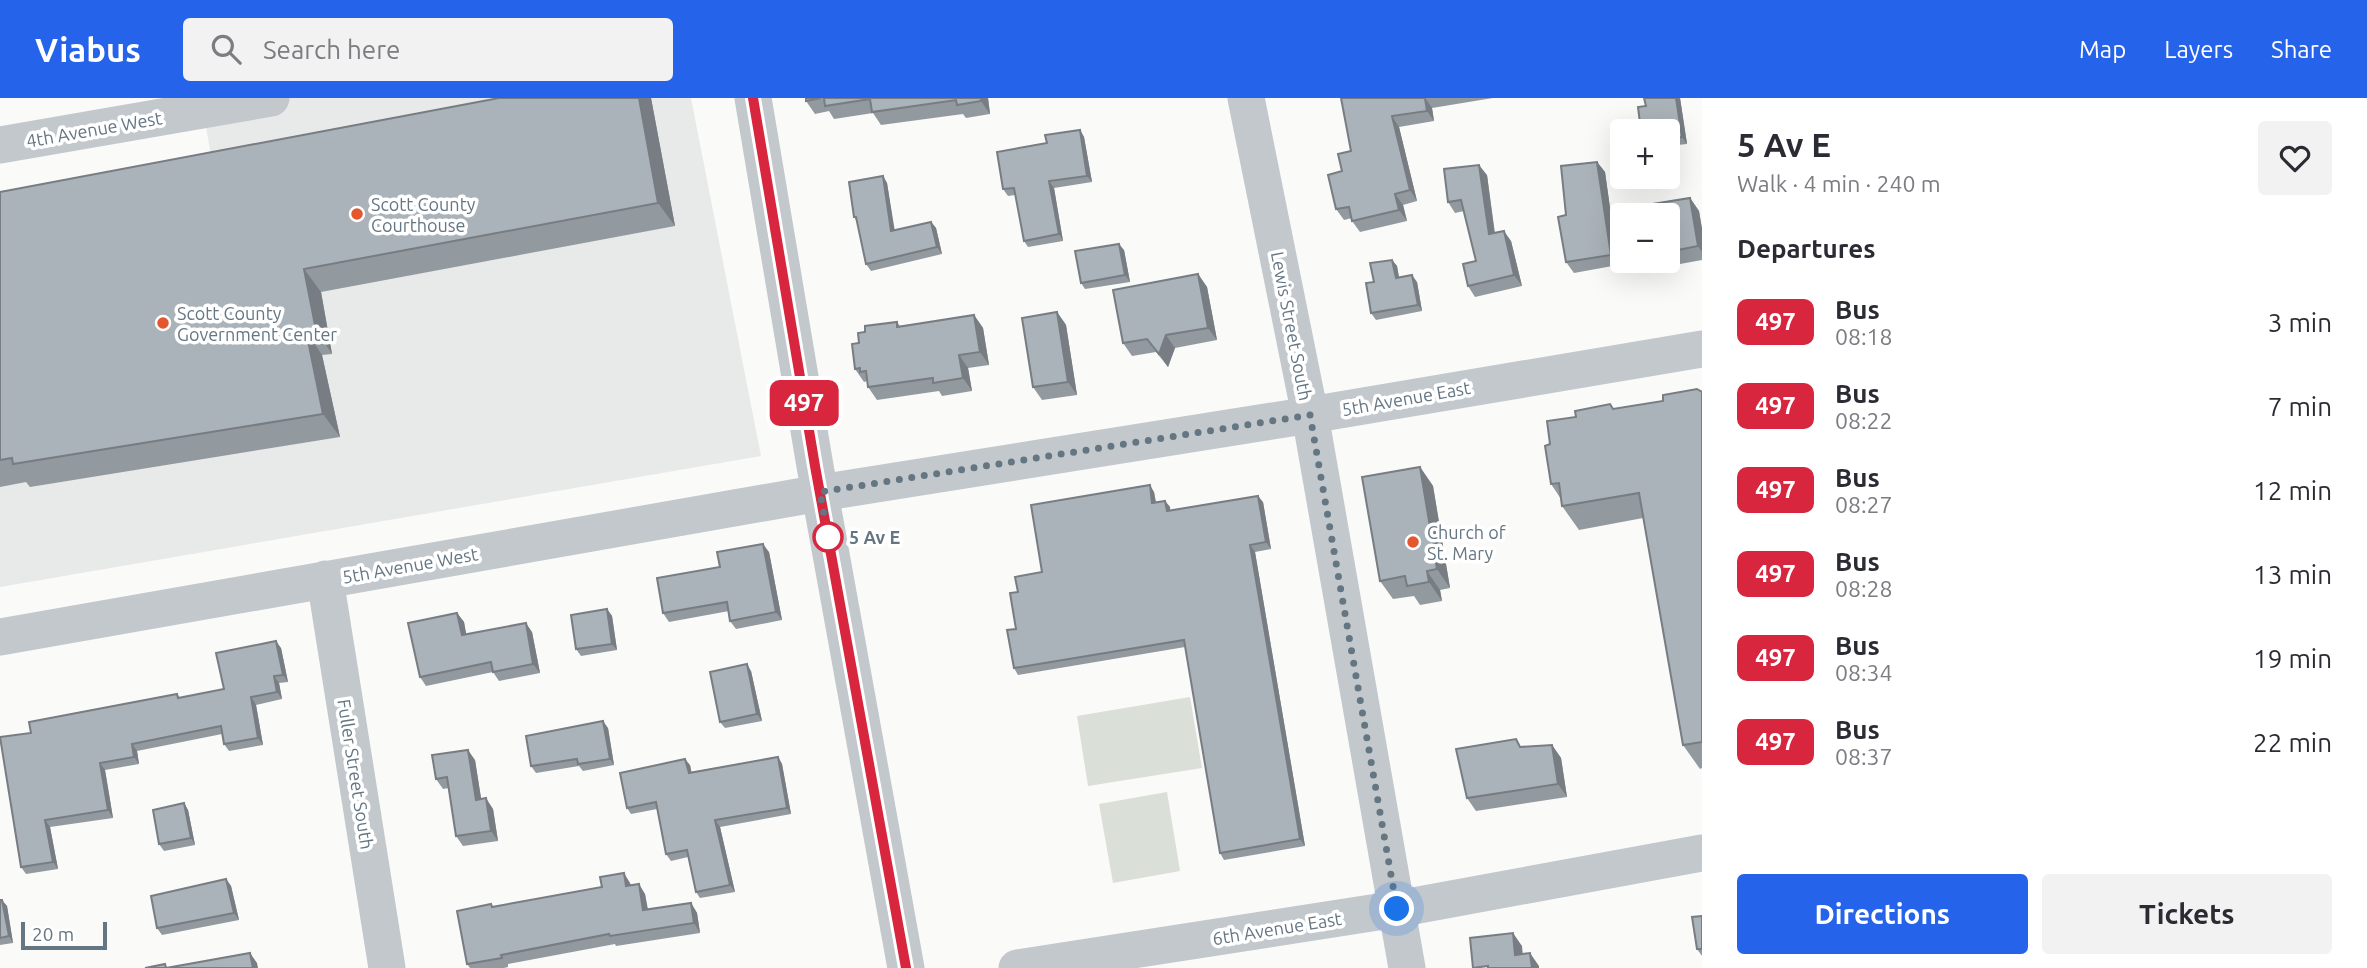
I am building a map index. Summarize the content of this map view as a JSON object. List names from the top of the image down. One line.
{"streets":{"street":["4th Avenue West","Lewis Street South","5th Avenue East","5th Avenue West","Fuller Street South","6th Avenue East"]},"crossings":[["Lewis Street South","5th Avenue East"],["Lewis Street South","6th Avenue East"],["5th Avenue East","5th Avenue West"],["5th Avenue West","Fuller Street South"]],"places":["Scott County Courthouse","Scott County Government Center","5 Av E","Church of St. Mary"],"lines":["bus line 497"],"scale_bar":"20 m","page":{"header":"Viabus","search":"Search here","nav":["Map","Layers","Share"],"on_map":"497","heading":[["5 Av E","Walk · 4 min · 240 m"],"Departures"],"map_buttons":["+","−"],"list":[{"mark":"497","name":"Bus","note":"08:18","value":"3 min"},{"mark":"497","name":"Bus","note":"08:22","value":"7 min"},{"mark":"497","name":"Bus","note":"08:27","value":"12 min"},{"mark":"497","name":"Bus","note":"08:28","value":"13 min"},{"mark":"497","name":"Bus","note":"08:34","value":"19 min"},{"mark":"497","name":"Bus","note":"08:37","value":"22 min"}],"buttons":["Directions","Tickets"],"scale":"20 m"}}
